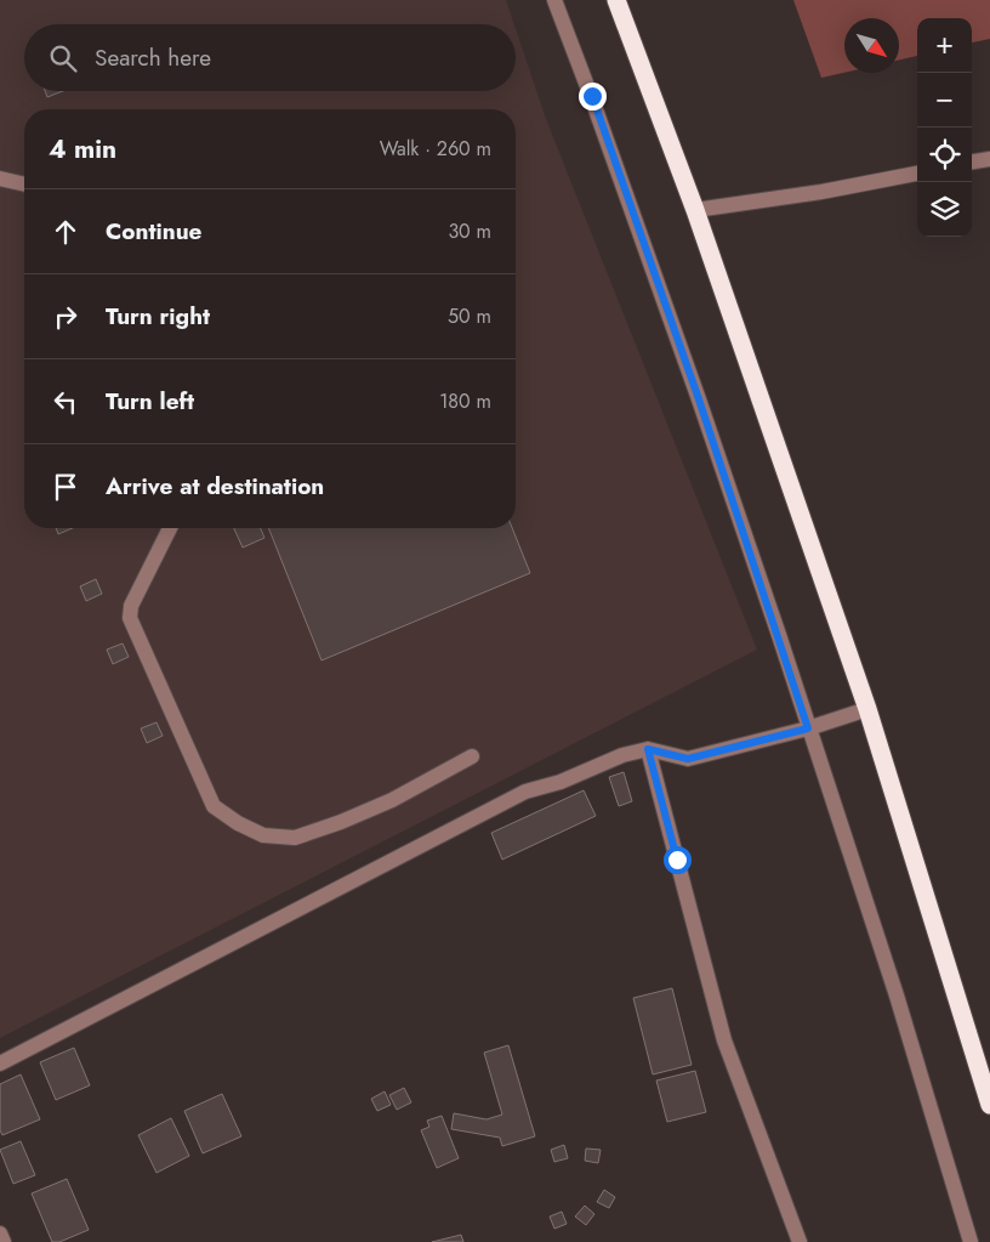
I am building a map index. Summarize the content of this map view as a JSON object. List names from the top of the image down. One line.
{"north":"bottom right","page":{"map_buttons":["+","−"],"search":"Search here","heading":["4 min","Walk · 260 m"],"list":[["Continue","30 m"],["Turn right","50 m"],["Turn left","180 m"],"Arrive at destination"]}}
